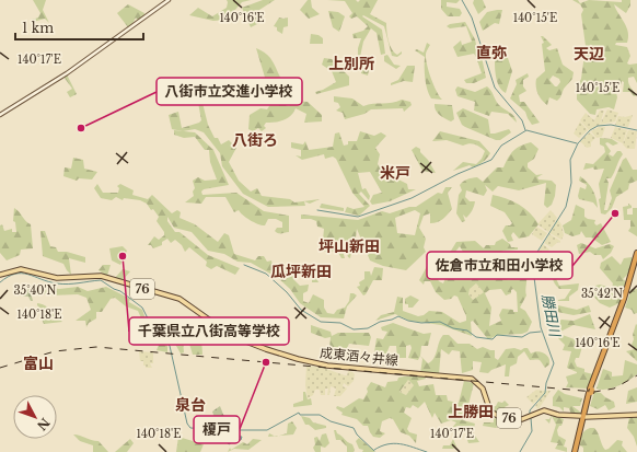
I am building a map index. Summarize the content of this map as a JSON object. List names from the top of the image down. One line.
{"streets":{"main road":["76","成東酒々井線"]},"districts":["直弥","天辺","上別所","八街ろ","米戸","坪山新田","瓜坪新田","富山","泉台","上勝田"],"water":["勝田川"],"places":["八街市立交進小学校","佐倉市立和田小学校","千葉県立八街高等学校","榎戸"],"scale_bar":"1 km","north":"bottom right","coordinates":["140°16'E","140°15'E","140°17'E","35°40'N","35°42'N","140°18'E"]}
